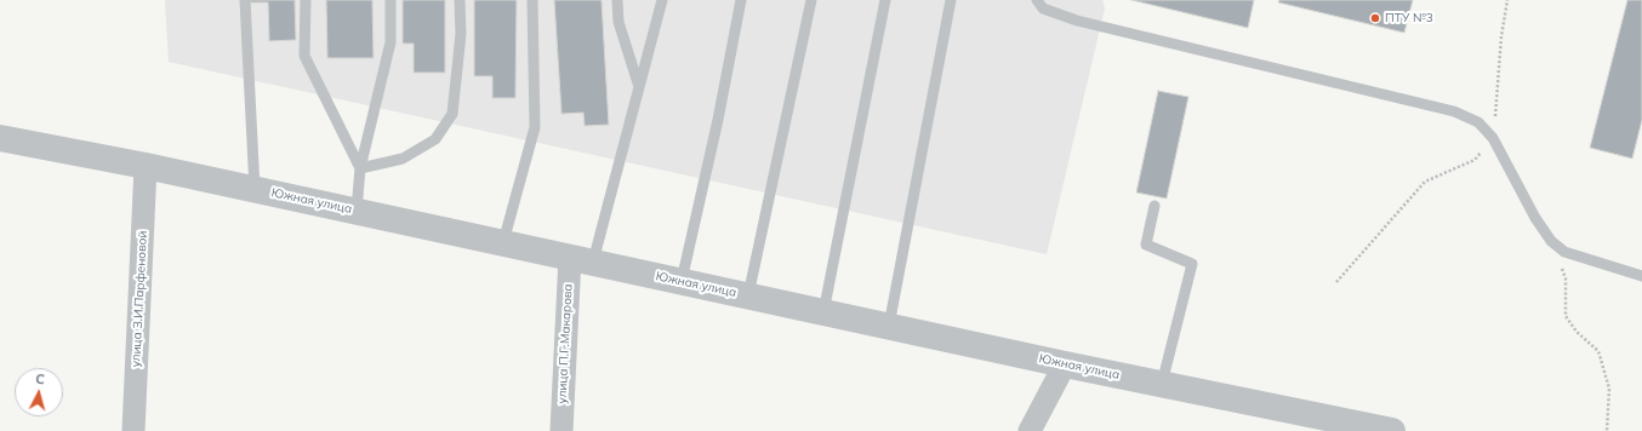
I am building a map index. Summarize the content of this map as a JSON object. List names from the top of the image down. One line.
{"streets":{"street":["Южная улица","улица З.И.Парфеновой","улица П.Г.Макарова"]},"crossings":[["Южная улица","улица З.И.Парфеновой"],["Южная улица","улица П.Г.Макарова"]],"places":["ПТУ №3"],"north":"top"}
